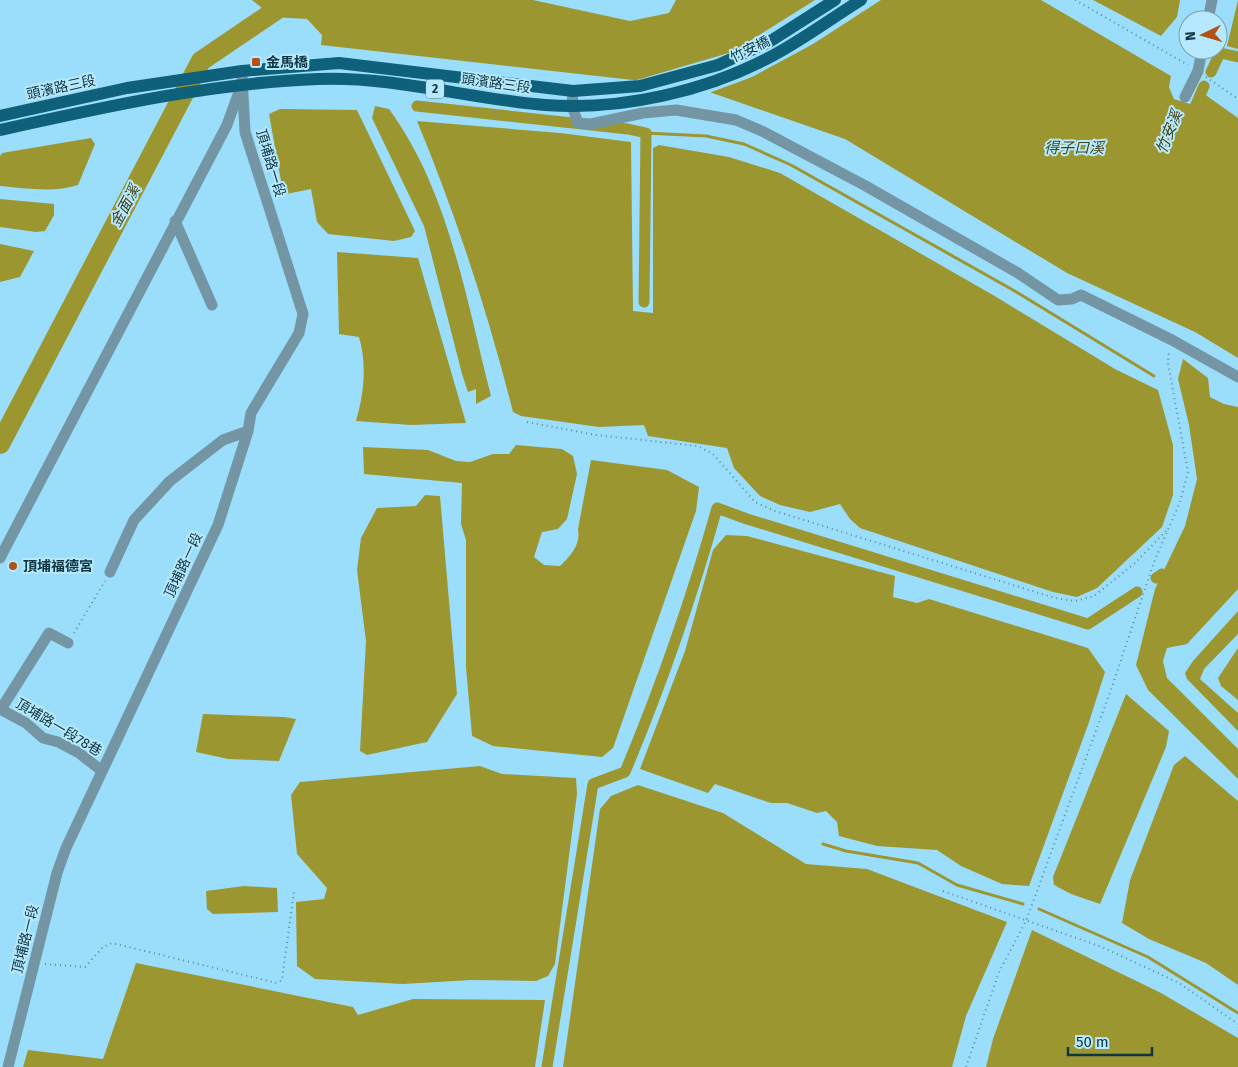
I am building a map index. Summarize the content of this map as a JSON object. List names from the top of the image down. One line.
{"streets":{"main road":["竹安橋","頭濱路三段","2"],"street":["頂埔路一段","頂埔路一段78巷"]},"crossings":[["竹安橋","頭濱路三段"],["頭濱路三段","頂埔路一段"],["頂埔路一段","頂埔路一段78巷"]],"water":["竹安溪","得子口溪","金面溪"],"places":{"transit":["金馬橋"],"other":["頂埔福德宮"]},"scale_bar":"50 m","north":"left"}
